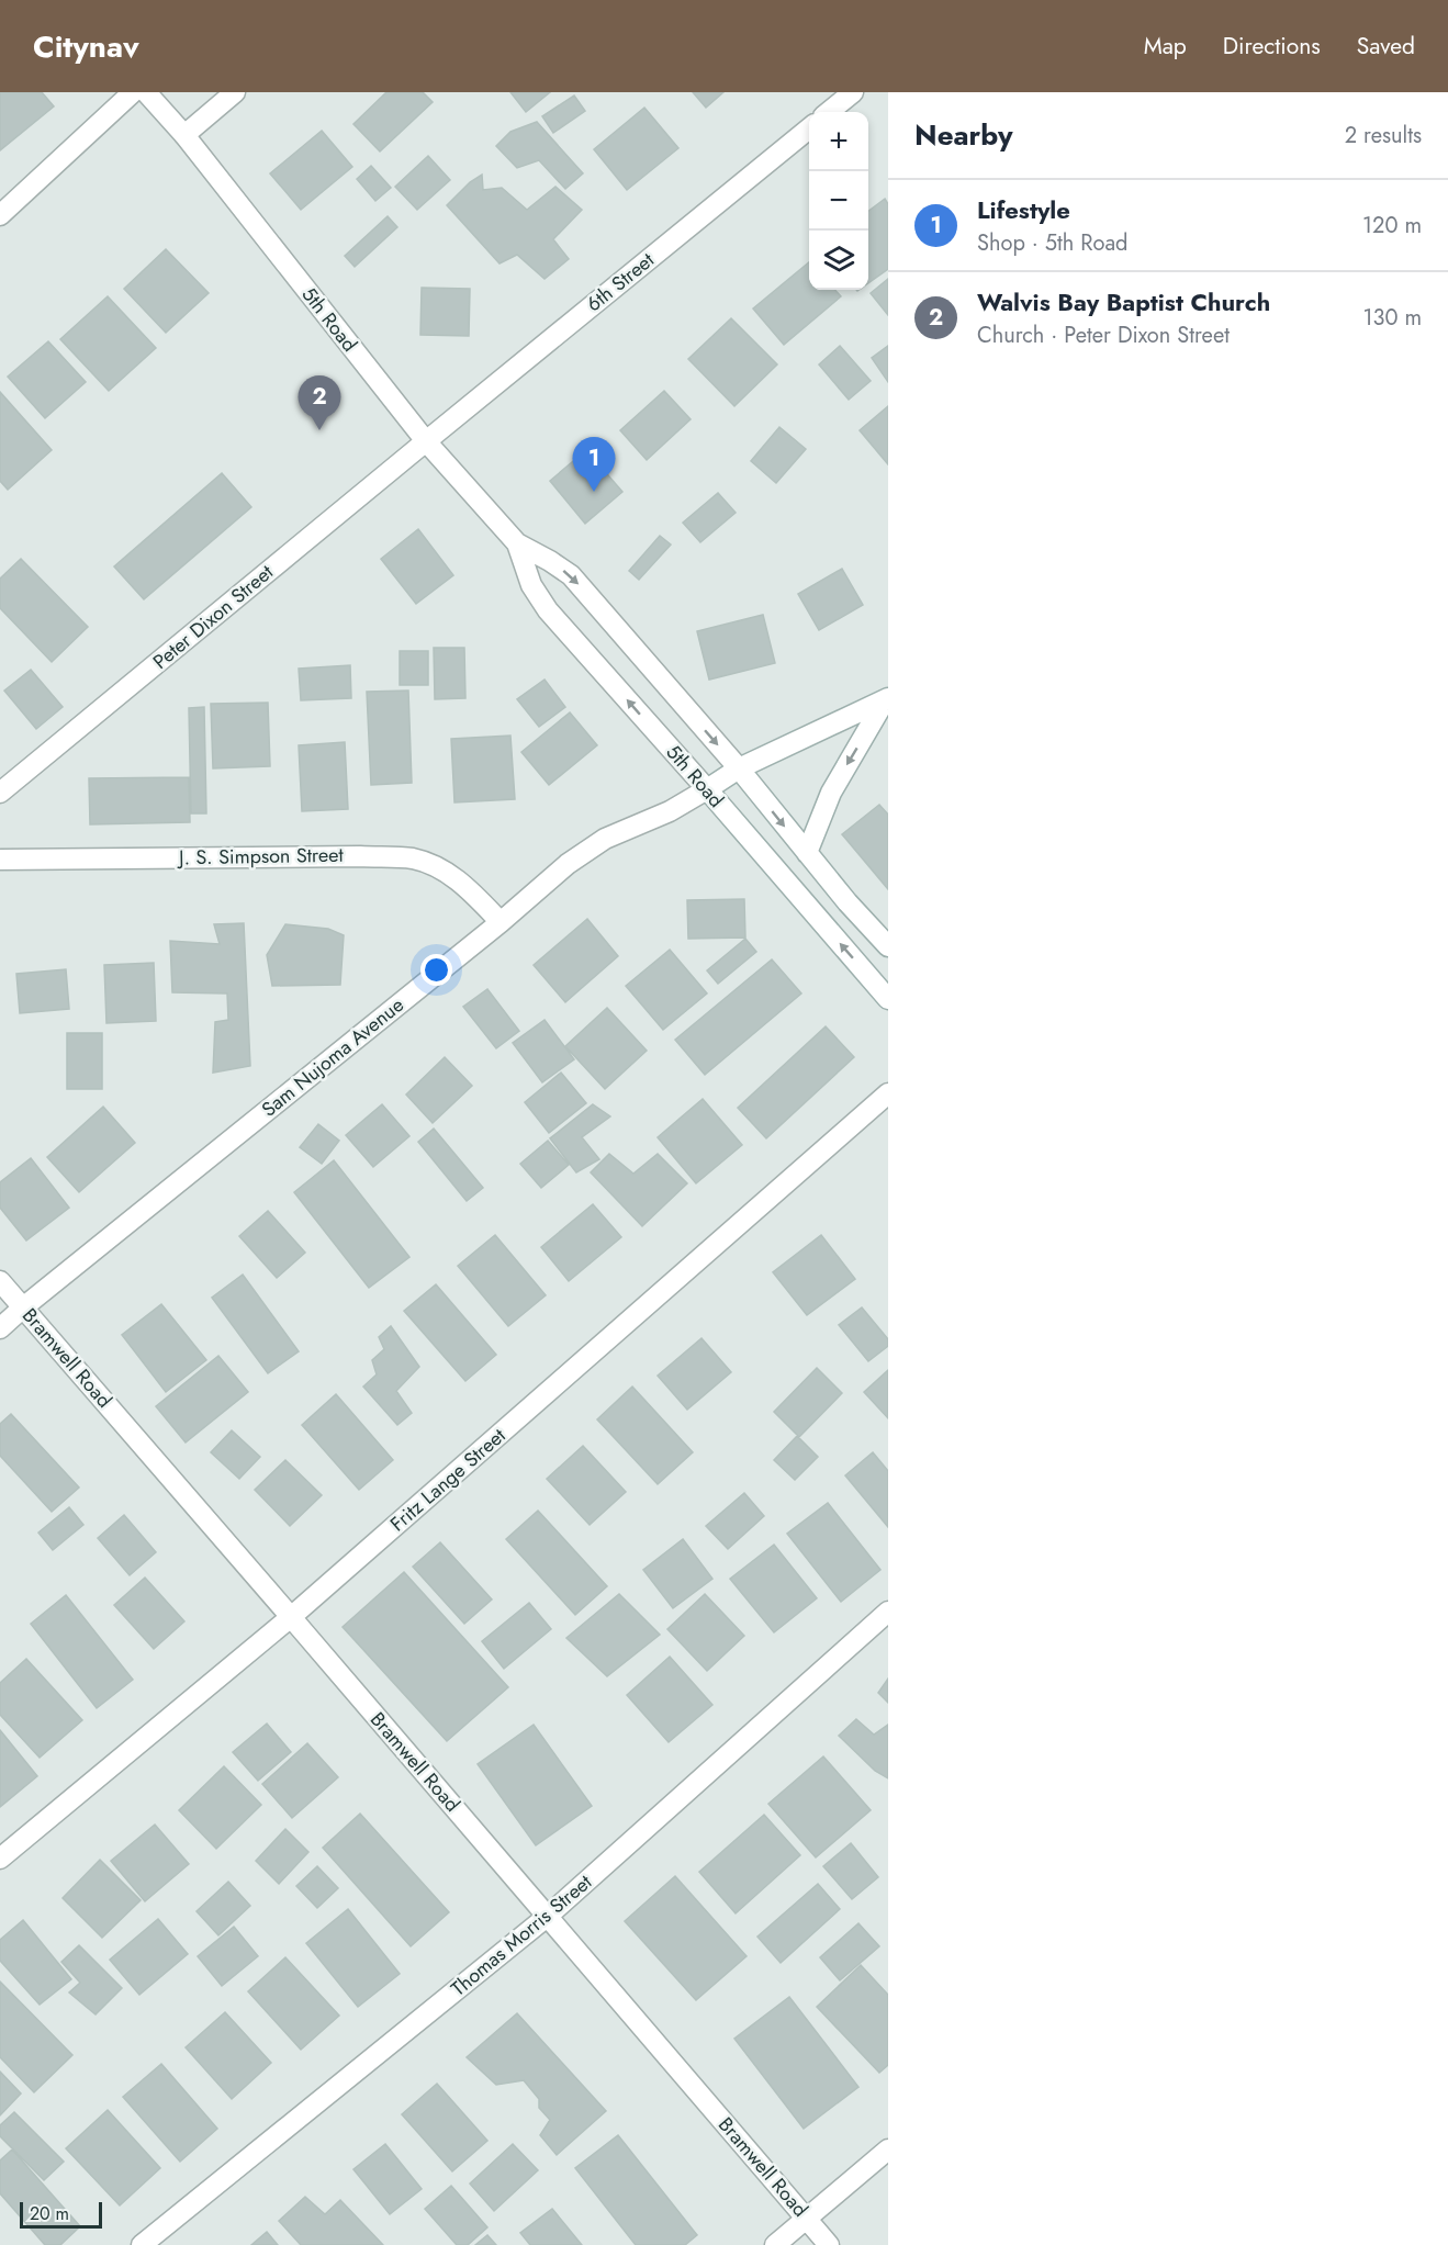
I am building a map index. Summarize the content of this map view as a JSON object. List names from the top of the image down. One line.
{"streets":{"street":["6th Street","5th Road","Peter Dixon Street","J. S. Simpson Street","Sam Nujoma Avenue","Bramwell Road","Fritz Lange Street","Thomas Morris Street"]},"crossings":[["6th Street","5th Road"],["6th Street","Peter Dixon Street"],["5th Road","Peter Dixon Street"],["5th Road","Sam Nujoma Avenue"],["J. S. Simpson Street","Sam Nujoma Avenue"],["Sam Nujoma Avenue","Bramwell Road"],["Bramwell Road","Fritz Lange Street"],["Bramwell Road","Thomas Morris Street"]],"scale_bar":"20 m","page":{"header":"Citynav","nav":["Map","Directions","Saved"],"heading":["Nearby","2 results"],"map_buttons":["+","−"],"list":[{"mark":"1","name":"Lifestyle","note":"Shop · 5th Road","value":"120 m"},{"mark":"2","name":"Walvis Bay Baptist Church","note":"Church · Peter Dixon Street","value":"130 m"}],"pins":["2","1"],"scale":"20 m"}}
